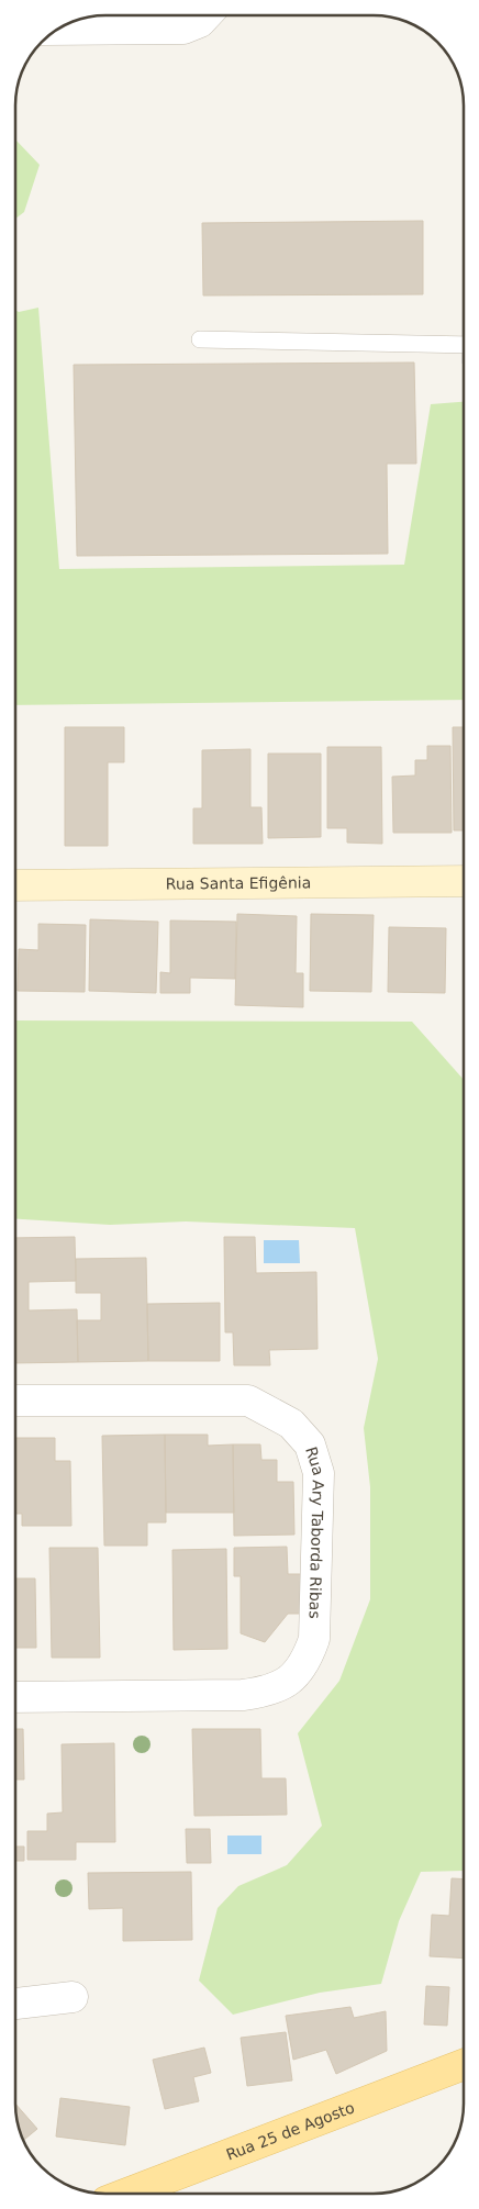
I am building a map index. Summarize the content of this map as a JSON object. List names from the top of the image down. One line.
{"streets":{"main road":["Rua 25 de Agosto"],"street":["Rua Santa Efigênia","Rua Ary Taborda Ribas"]}}
